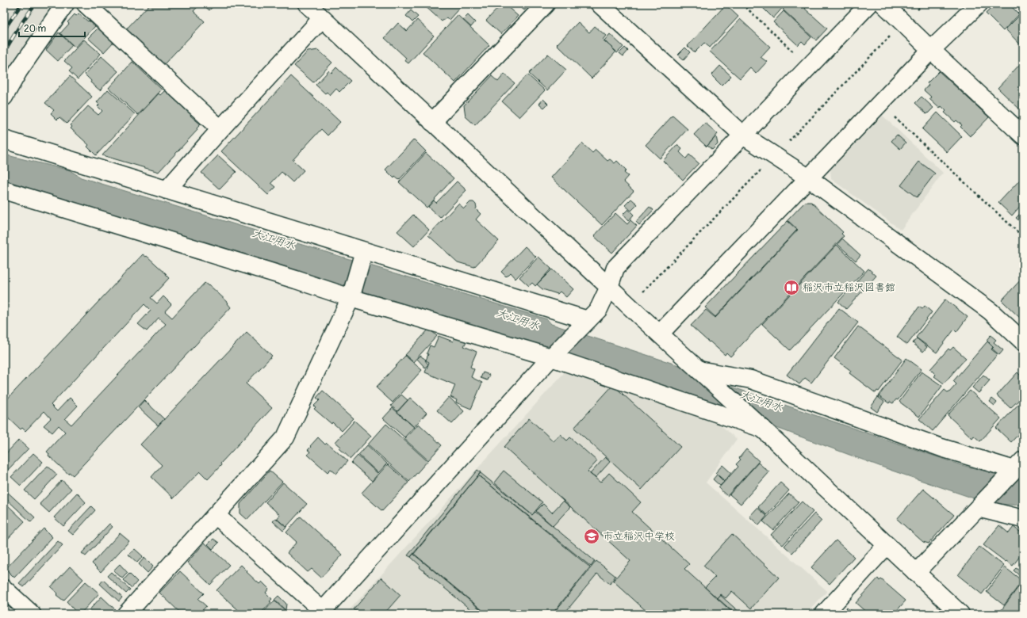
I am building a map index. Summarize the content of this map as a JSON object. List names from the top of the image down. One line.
{"water":["大江用水"],"places":{"library":["稲沢市立稲沢図書館"],"school or university":["市立稲沢中学校"]},"scale_bar":"20 m"}
